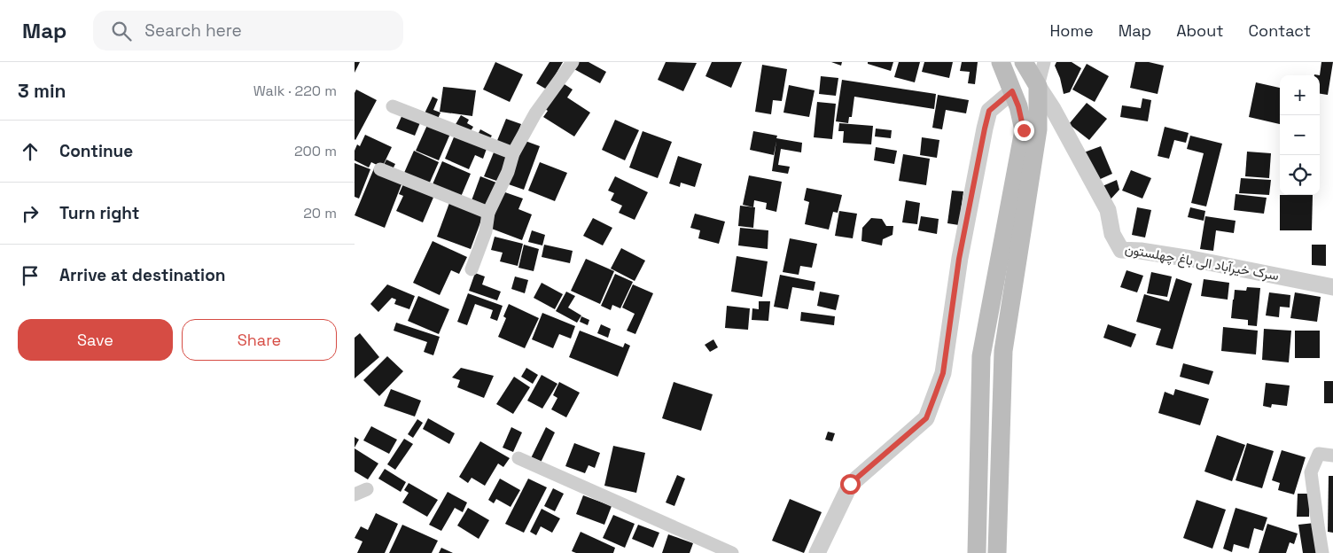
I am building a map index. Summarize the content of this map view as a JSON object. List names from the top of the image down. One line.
{"streets":{"main road":["سرک خیرآباد الی باغ چهلستون"]},"page":{"header":"Map","search":"Search here","nav":["Home","Map","About","Contact"],"heading":["3 min","Walk · 220 m"],"map_buttons":["+","−"],"list":[["Continue","200 m"],["Turn right","20 m"],"Arrive at destination"],"buttons":["Save","Share"]}}
